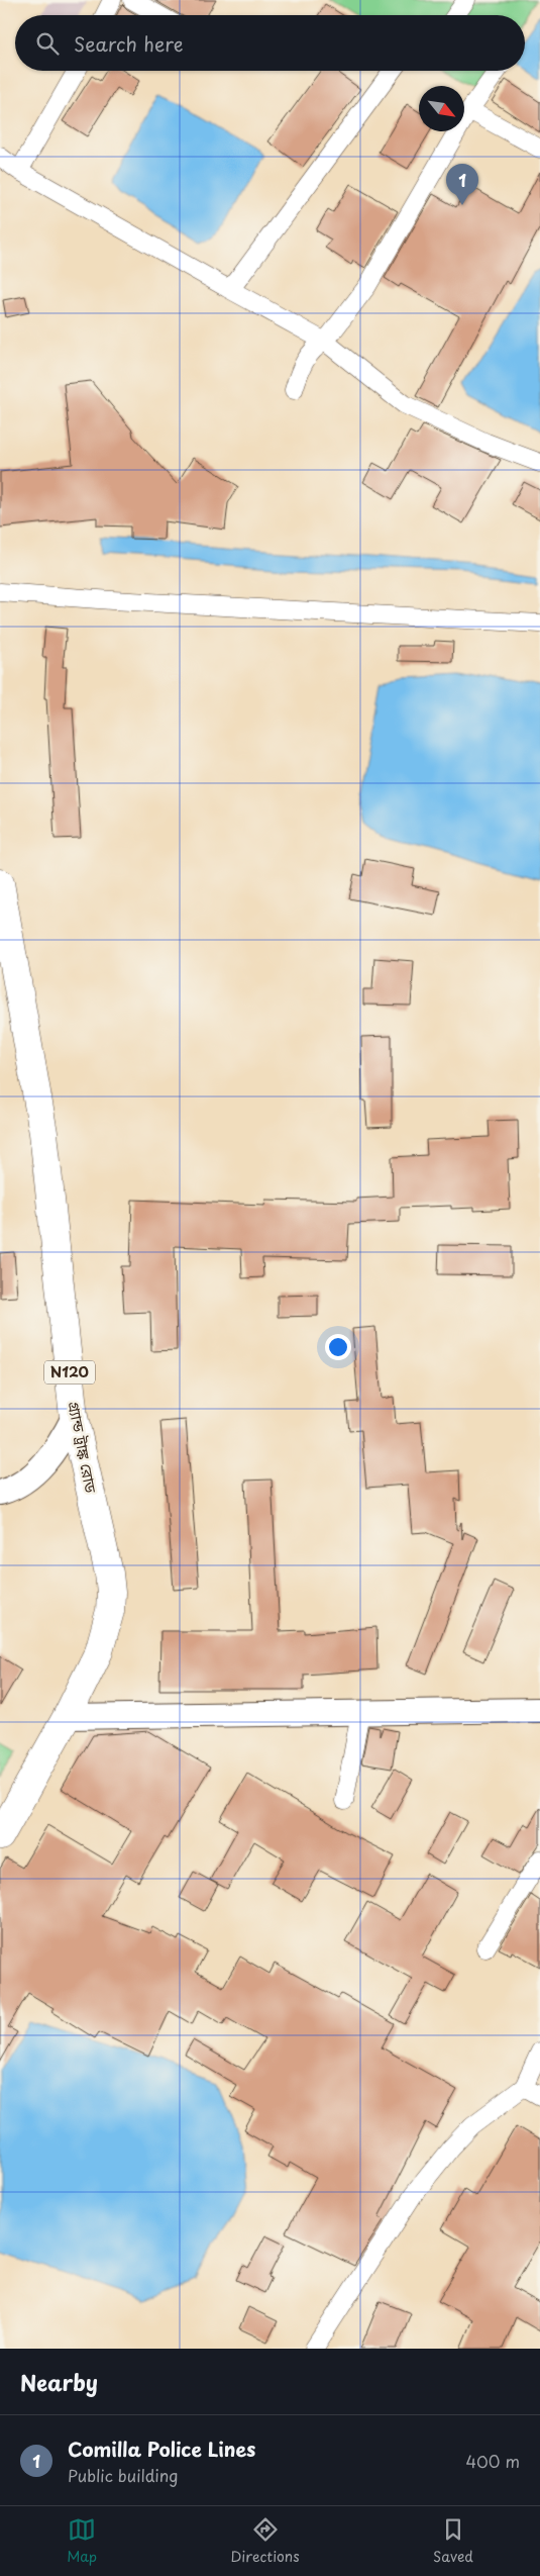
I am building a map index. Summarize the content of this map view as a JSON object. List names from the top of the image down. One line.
{"streets":{"highway":["N120","গ্র্যান্ড ট্রাঙ্ক রোড"]},"north":"bottom right","page":{"search":"Search here","pins":"1","heading":"Nearby","list":[{"mark":"1","name":"Comilla Police Lines","note":"Public building","value":"400 m"}],"nav":["Map","Directions","Saved"]}}
